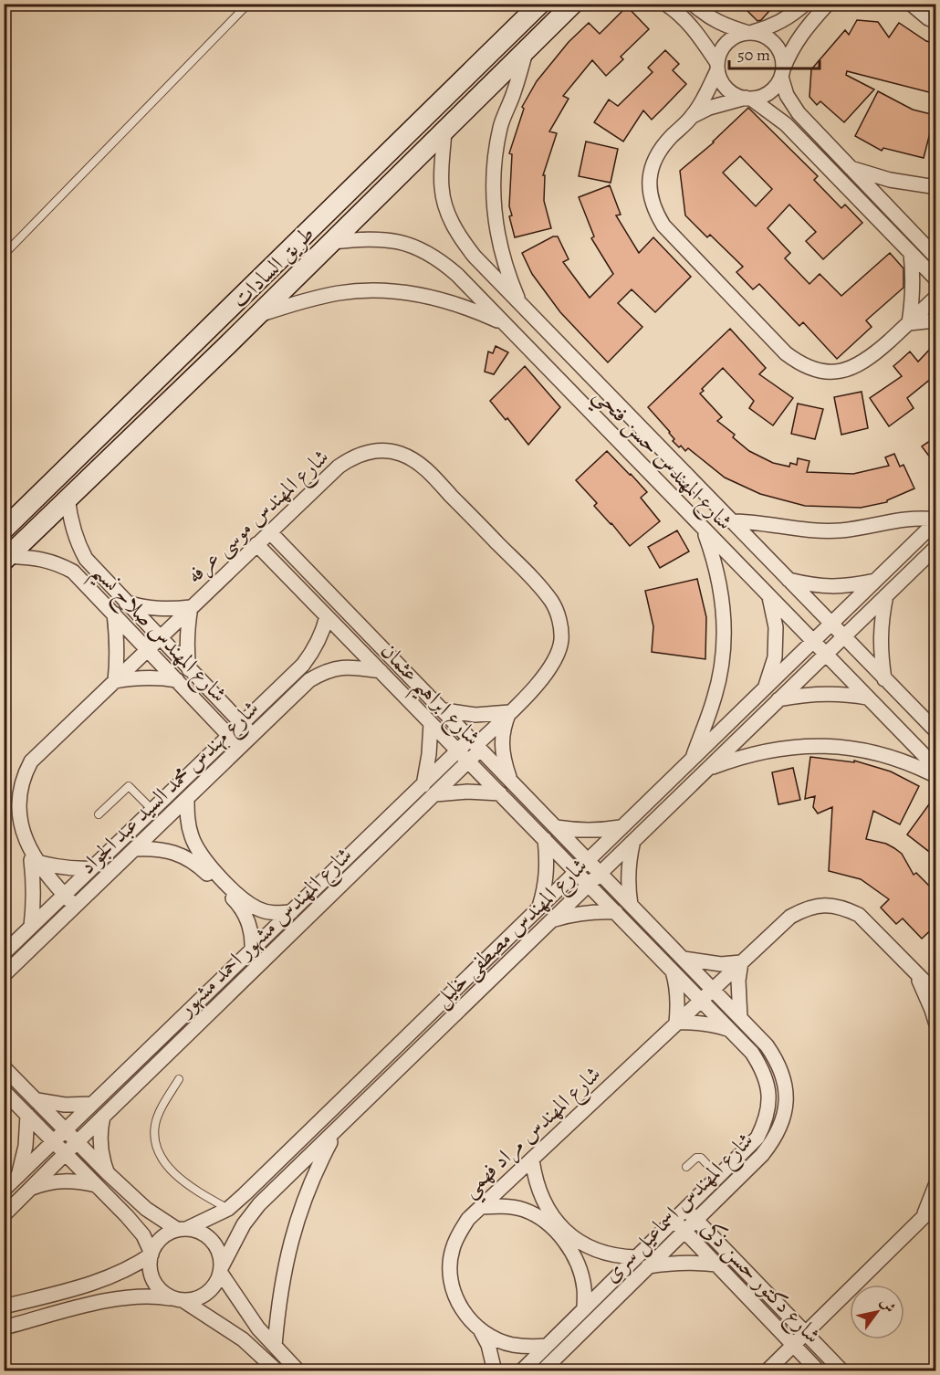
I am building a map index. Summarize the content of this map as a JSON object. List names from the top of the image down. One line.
{"streets":{"main road":["طريق السادات"],"street":["شارع المهندس حسن فتحي","شارع المهندس موسى عرفه","شارع المهندس صلاح نسيم","شارع ابراهيم عثمان","شارع مهندس محمد السيد عبد الجواد","شارع المهندس مشهور احمد مشهور","شارع المهندس مصطفى خليل","شارع المهندس مراد فهمي","شارع المهندس اسماعيل سرى","شارع دكتور حسن ذكى"]},"crossings":[["طريق السادات","شارع المهندس حسن فتحي"],["طريق السادات","شارع المهندس صلاح نسيم"],["شارع المهندس حسن فتحي","شارع المهندس مصطفى خليل"],["شارع المهندس موسى عرفه","شارع المهندس صلاح نسيم"],["شارع المهندس موسى عرفه","شارع ابراهيم عثمان"],["شارع المهندس موسى عرفه","شارع المهندس مشهور احمد مشهور"],["شارع المهندس صلاح نسيم","شارع مهندس محمد السيد عبد الجواد"],["شارع ابراهيم عثمان","شارع مهندس محمد السيد عبد الجواد"],["شارع ابراهيم عثمان","شارع المهندس مشهور احمد مشهور"],["شارع ابراهيم عثمان","شارع المهندس مصطفى خليل"],["شارع ابراهيم عثمان","شارع المهندس اسماعيل سرى"],["شارع المهندس مصطفى خليل","شارع المهندس اسماعيل سرى"],["شارع المهندس مراد فهمي","شارع المهندس اسماعيل سرى"],["شارع المهندس اسماعيل سرى","شارع دكتور حسن ذكى"]],"scale_bar":"50 m","north":"top right"}
